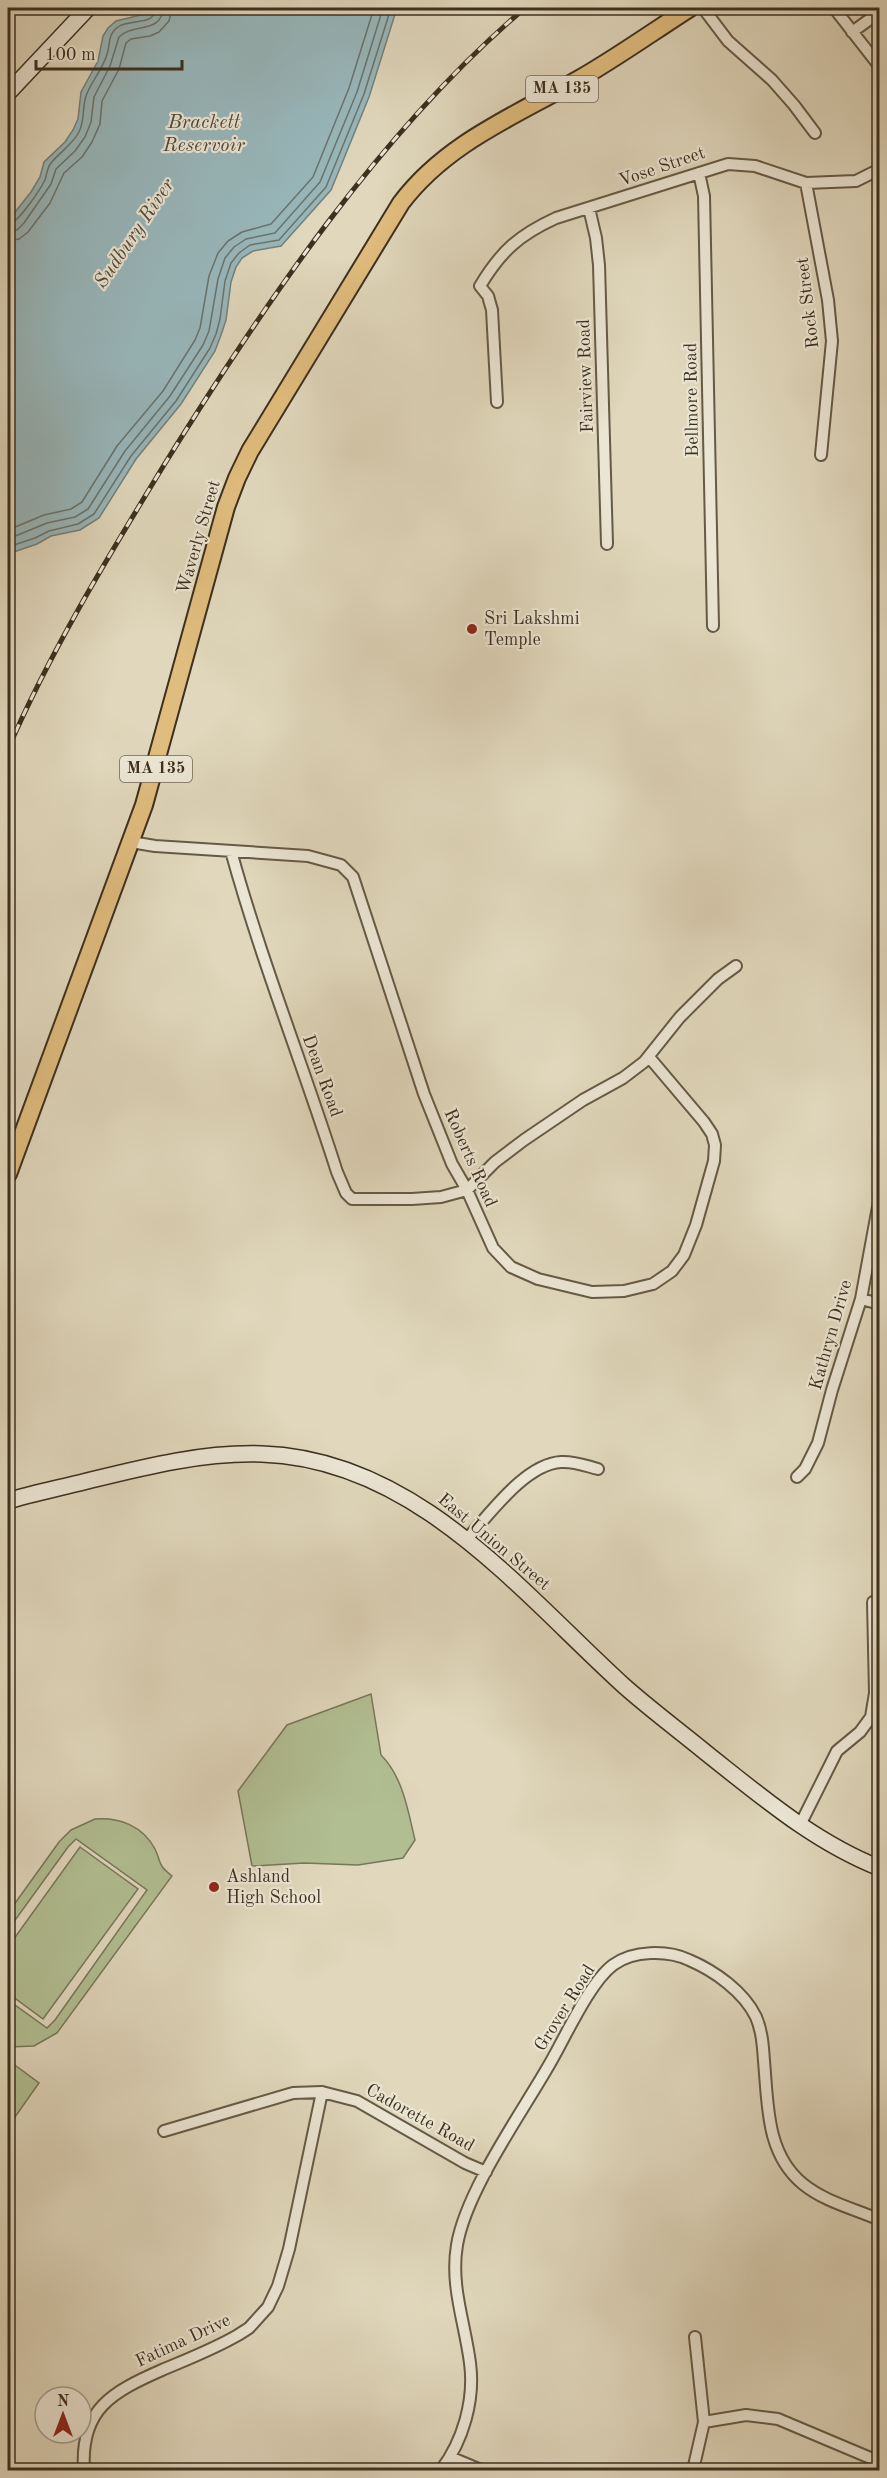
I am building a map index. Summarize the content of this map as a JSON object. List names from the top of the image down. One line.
{"streets":{"main road":["MA 135","Waverly Street"],"street":["Vose Street","Rock Street","Fairview Road","Bellmore Road","Dean Road","Roberts Road","Kathryn Drive","East Union Street","Grover Road","Cadorette Road","Fatima Drive"]},"crossings":[["Vose Street","Rock Street"],["Vose Street","Fairview Road"],["Vose Street","Bellmore Road"],["Waverly Street","Roberts Road"],["Dean Road","Roberts Road"],["Grover Road","Cadorette Road"],["Cadorette Road","Fatima Drive"]],"water":["Brackett Reservoir","Sudbury River"],"places":["Sri Lakshmi Temple","Ashland High School"],"scale_bar":"100 m","north":"top"}
